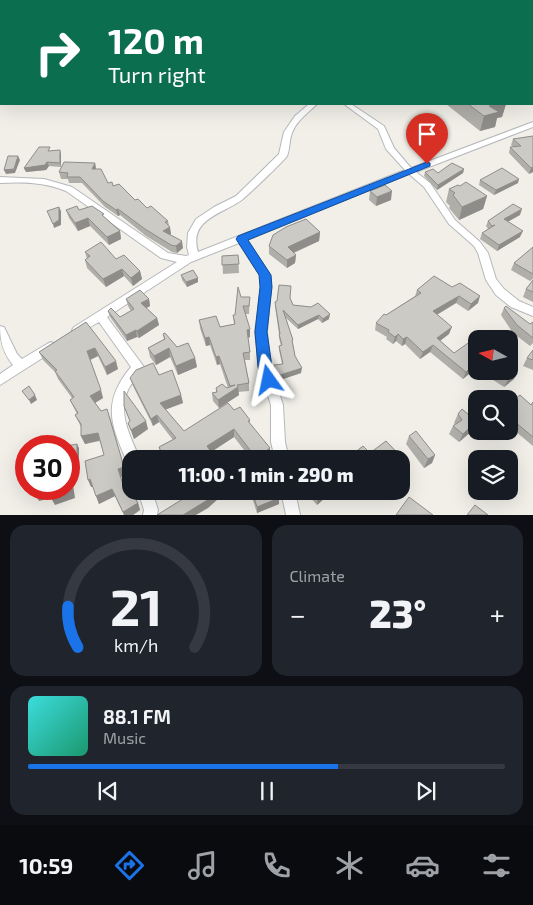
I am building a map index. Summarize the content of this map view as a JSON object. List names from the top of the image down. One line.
{"north":"left","page":{"turn":["120 m","Turn right"],"limit":"30","trip":"11:00 · 1 min · 290 m","tile":"Climate","heat":["−","23°","+"],"song":["88.1 FM","Music"],"tabs":"10:59","gauge":["21","km/h"]}}
